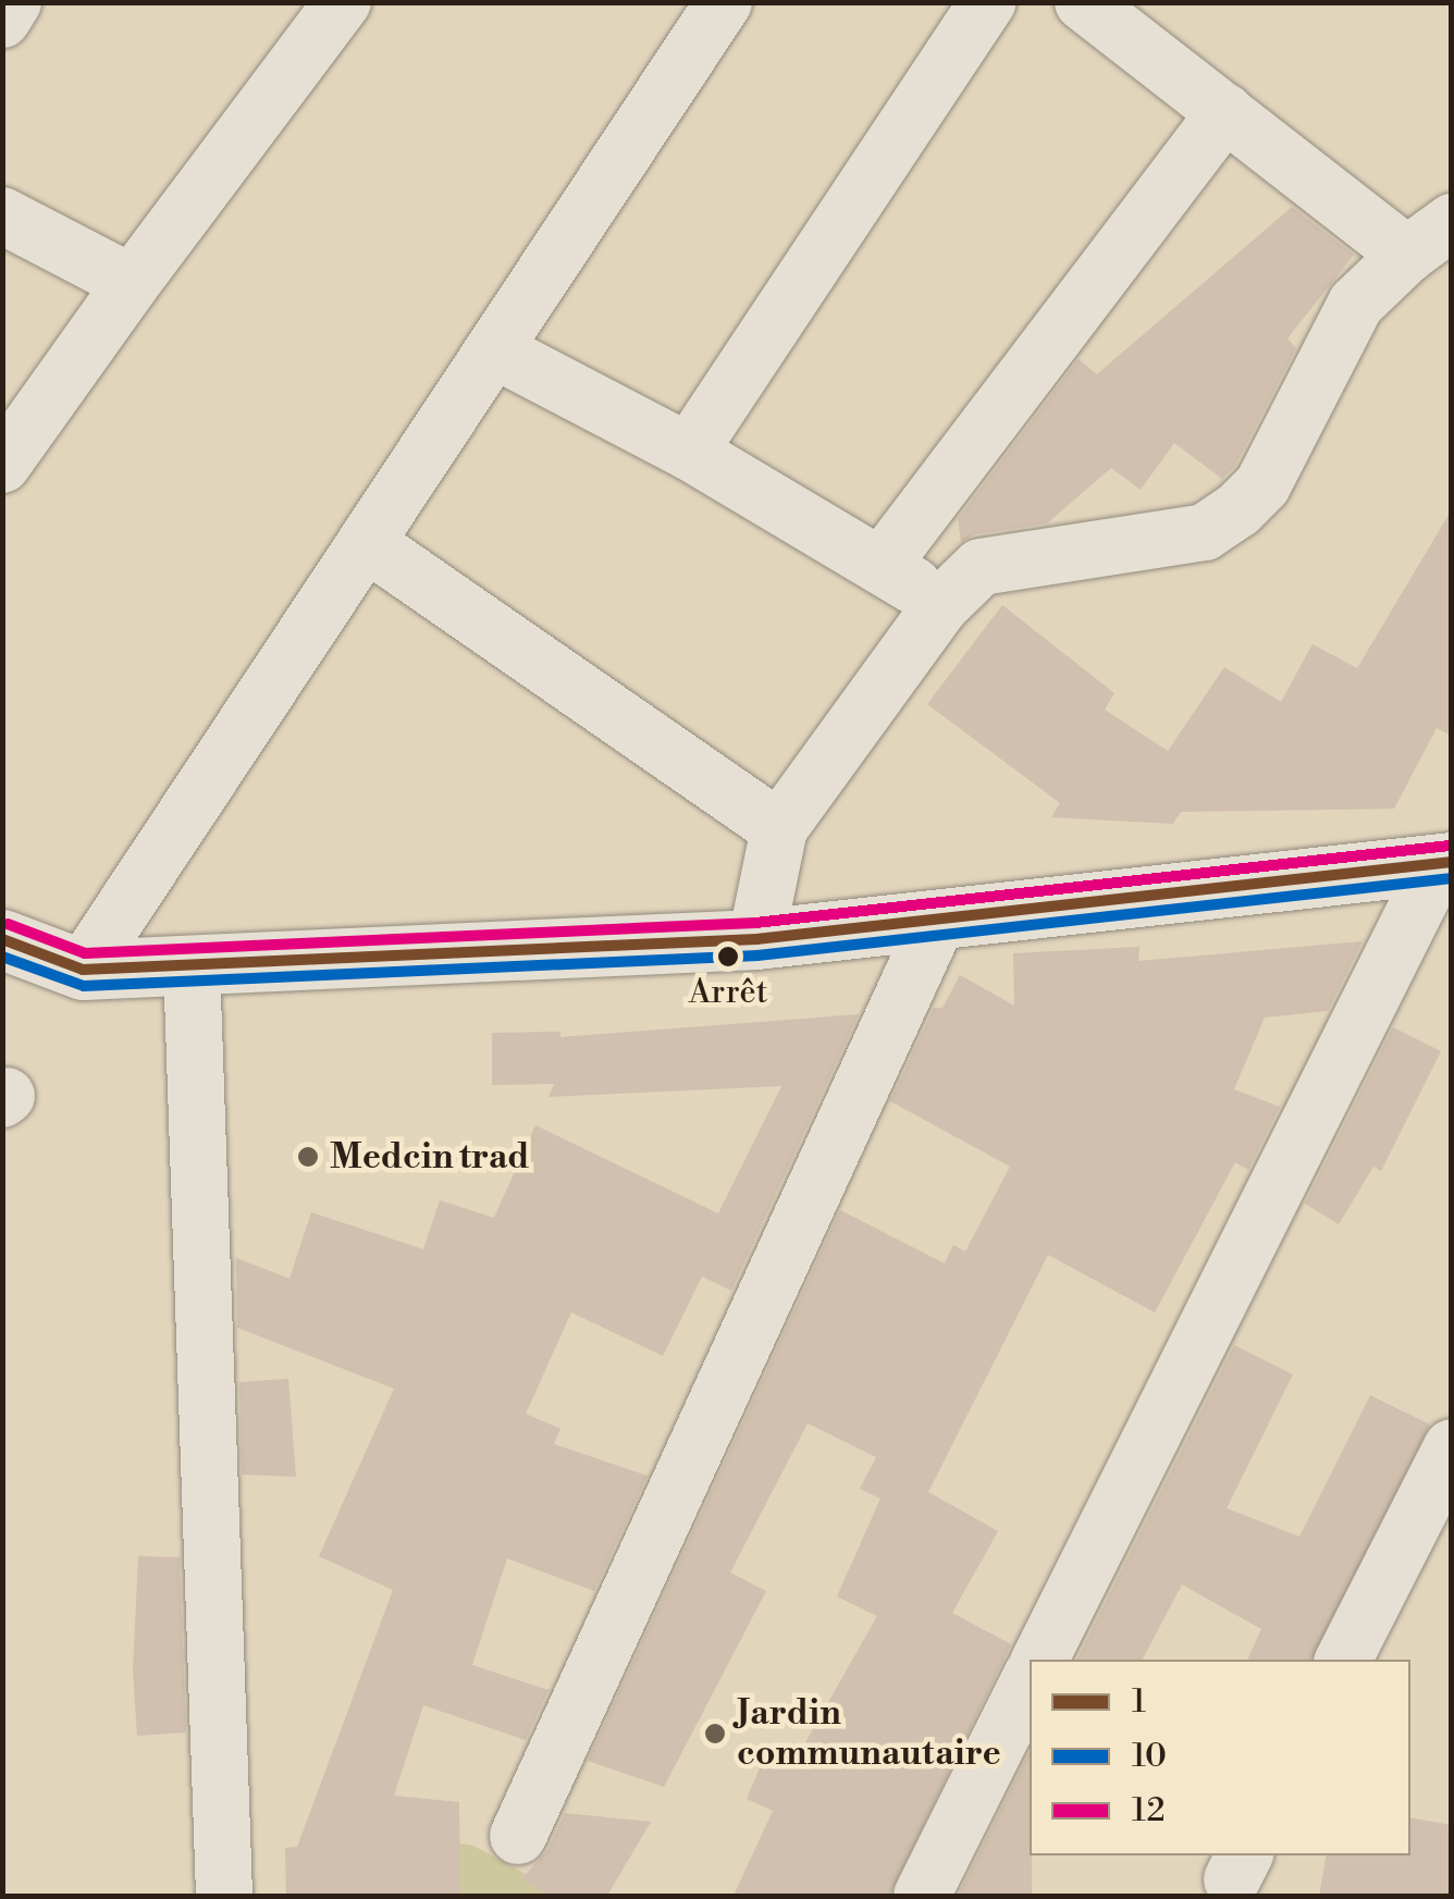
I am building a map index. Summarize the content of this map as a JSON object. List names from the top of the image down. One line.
{"places":["Arrêt","Medcin trad","Jardin communautaire"],"lines":["transit line 12","transit line 1","transit line 10"],"legend":["1","10","12"]}
